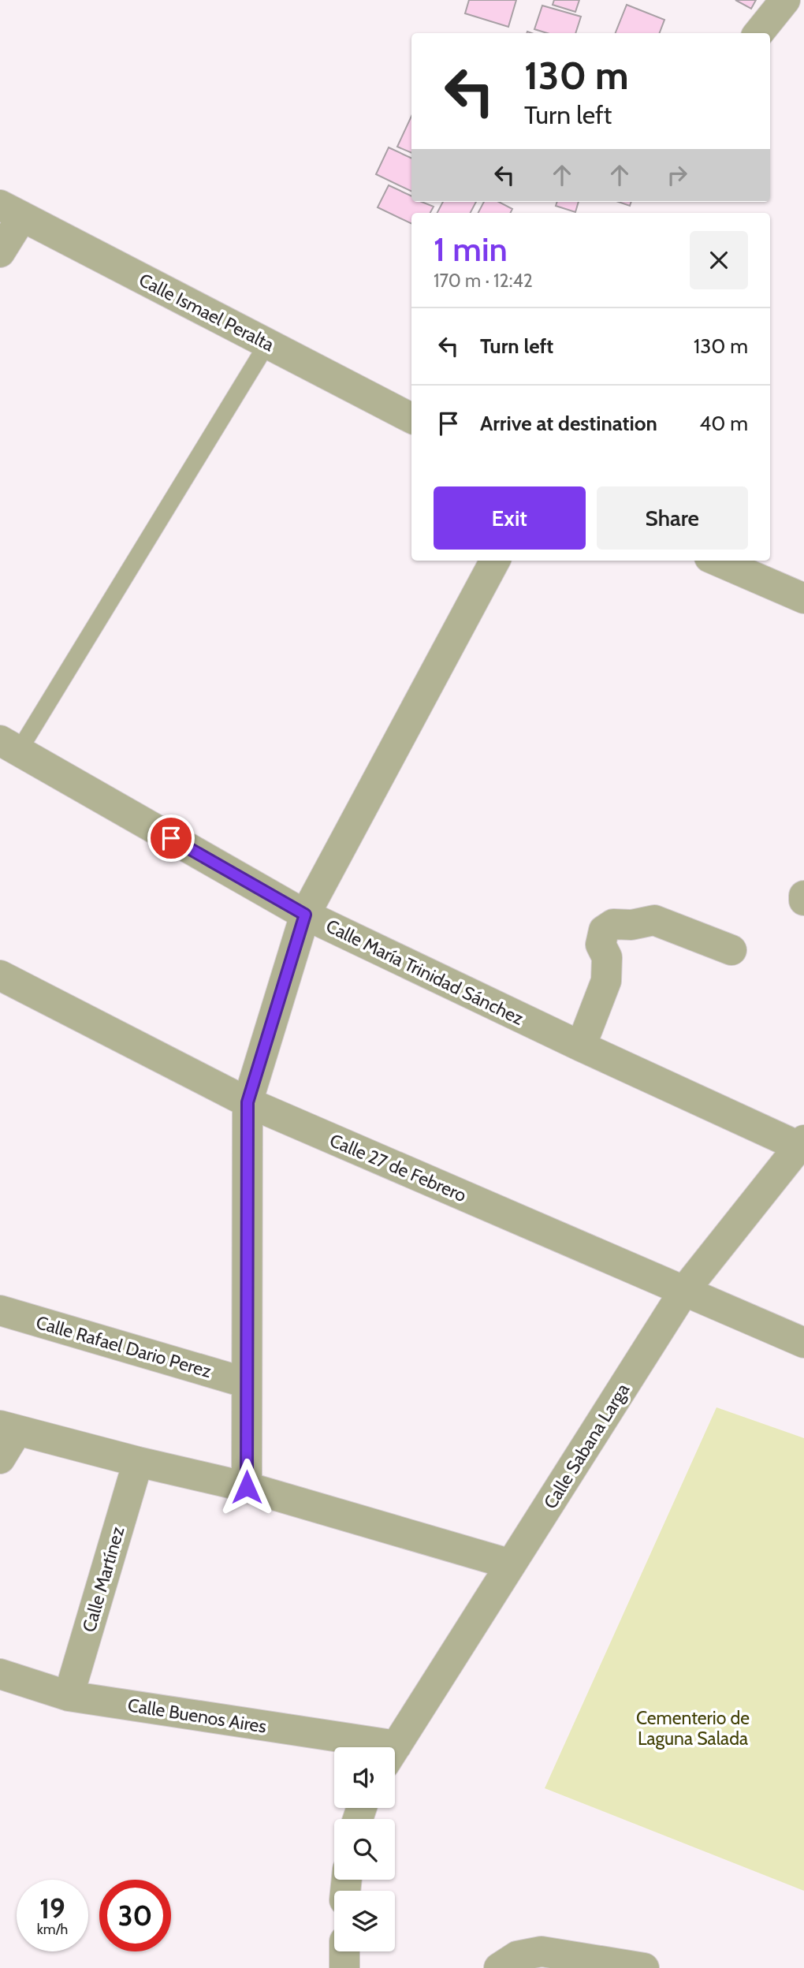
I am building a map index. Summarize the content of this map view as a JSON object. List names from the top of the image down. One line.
{"streets":{"street":["Calle Ismael Peralta","Calle María Trinidad Sánchez","Calle 27 de Febrero","Calle Rafael Dario Perez","Calle Sabana Larga","Calle Martínez","Calle Buenos Aires"]},"crossings":[["Calle María Trinidad Sánchez","Calle Sabana Larga"],["Calle 27 de Febrero","Calle Sabana Larga"],["Calle Martínez","Calle Buenos Aires"]],"parks":["Cementerio de Laguna Salada"],"page":{"turn":["130 m","Turn left"],"heading":["1 min","170 m · 12:42"],"list":[{"name":"Turn left","value":"130 m"},{"name":"Arrive at destination","value":"40 m"}],"buttons":["Exit","Share"],"speed":"19 km/h","limit":"30"}}
